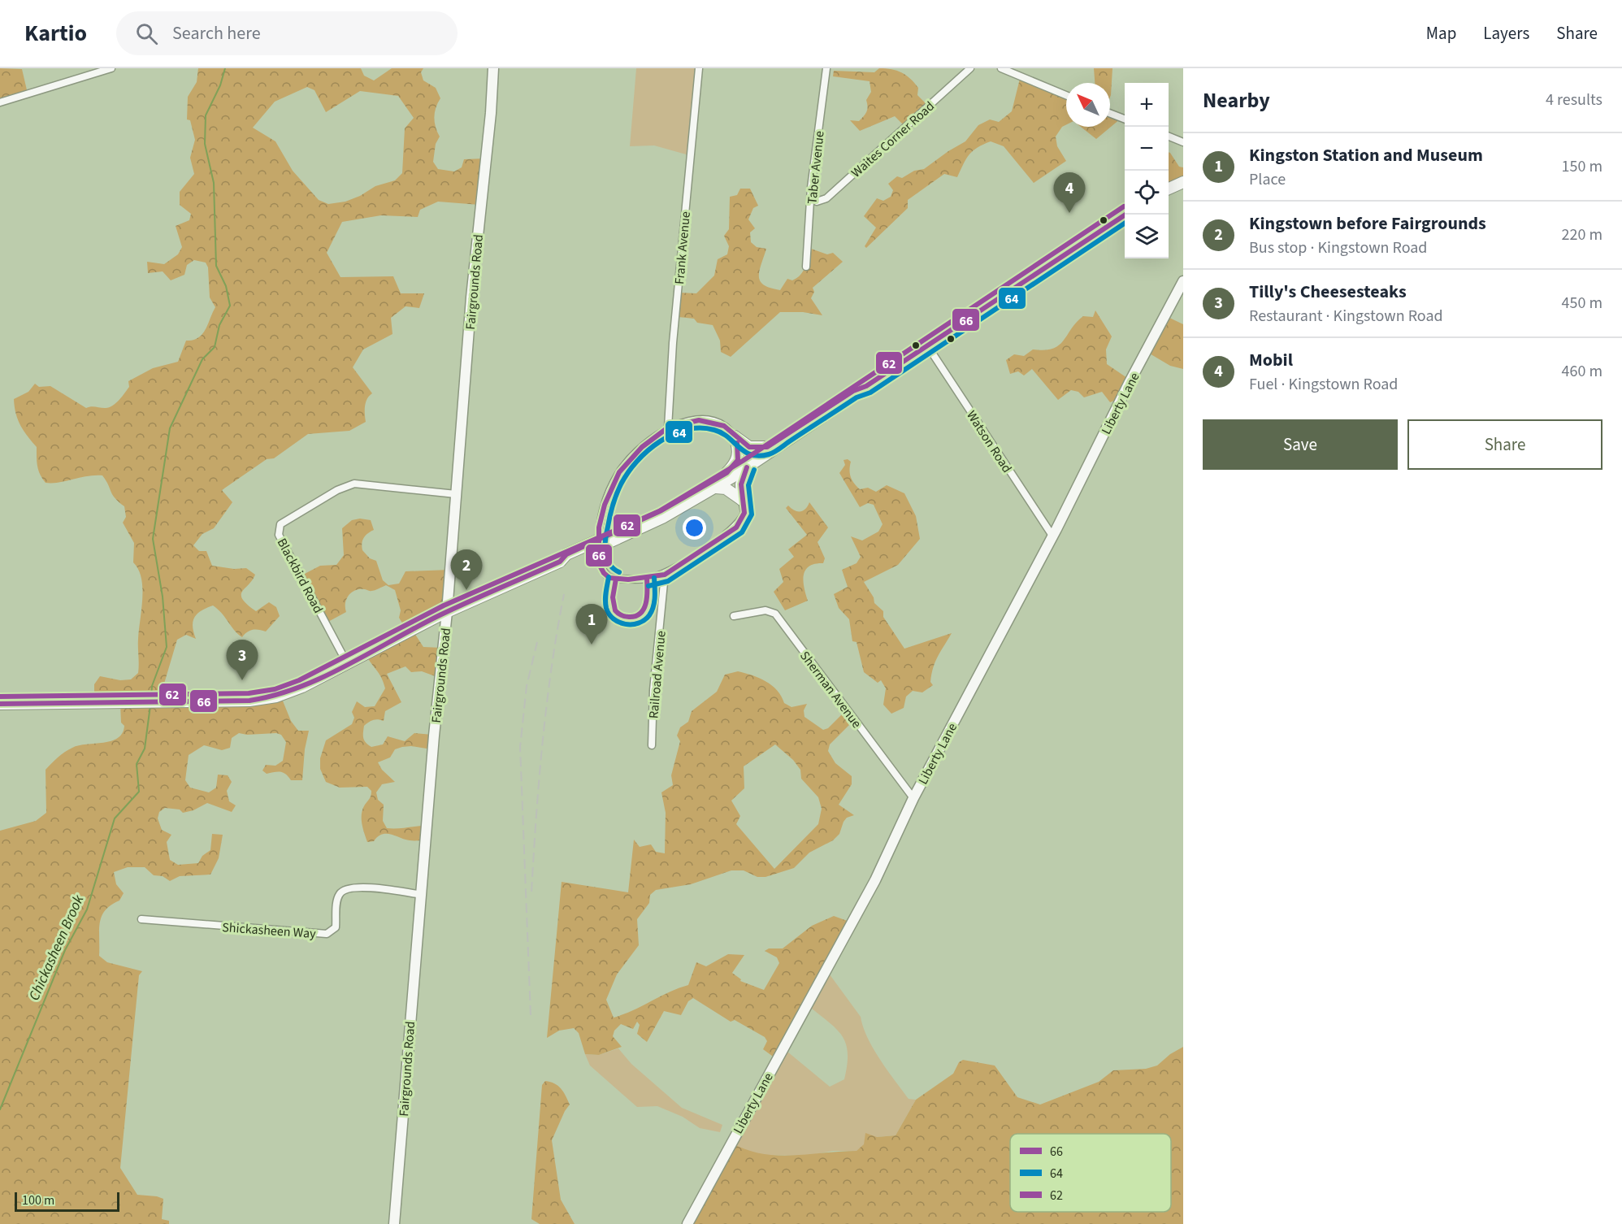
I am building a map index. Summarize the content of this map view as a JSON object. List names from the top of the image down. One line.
{"streets":{"street":["Waites Corner Road","Taber Avenue","Frank Avenue","Fairgrounds Road","Liberty Lane","Watson Road","Blackbird Road","Railroad Avenue","Sherman Avenue","Shickasheen Way"]},"crossings":[["Waites Corner Road","Taber Avenue"],["Fairgrounds Road","Blackbird Road"],["Fairgrounds Road","Shickasheen Way"],["Liberty Lane","Watson Road"],["Liberty Lane","Sherman Avenue"]],"water":["Chickasheen Brook"],"lines":["transit line 62","transit line 66","transit line 64"],"legend":["66","64","62"],"scale_bar":"100 m","north":"top left","page":{"header":"Kartio","search":"Search here","nav":["Map","Layers","Share"],"heading":["Nearby","4 results"],"map_buttons":["+","−"],"list":[{"mark":"1","name":"Kingston Station and Museum","note":"Place","value":"150 m"},{"mark":"2","name":"Kingstown before Fairgrounds","note":"Bus stop · Kingstown Road","value":"220 m"},{"mark":"3","name":"Tilly's Cheesesteaks","note":"Restaurant · Kingstown Road","value":"450 m"},{"mark":"4","name":"Mobil","note":"Fuel · Kingstown Road","value":"460 m"}],"pins":["4","2","1","3"],"buttons":["Save","Share"],"scale":"100 m"}}
